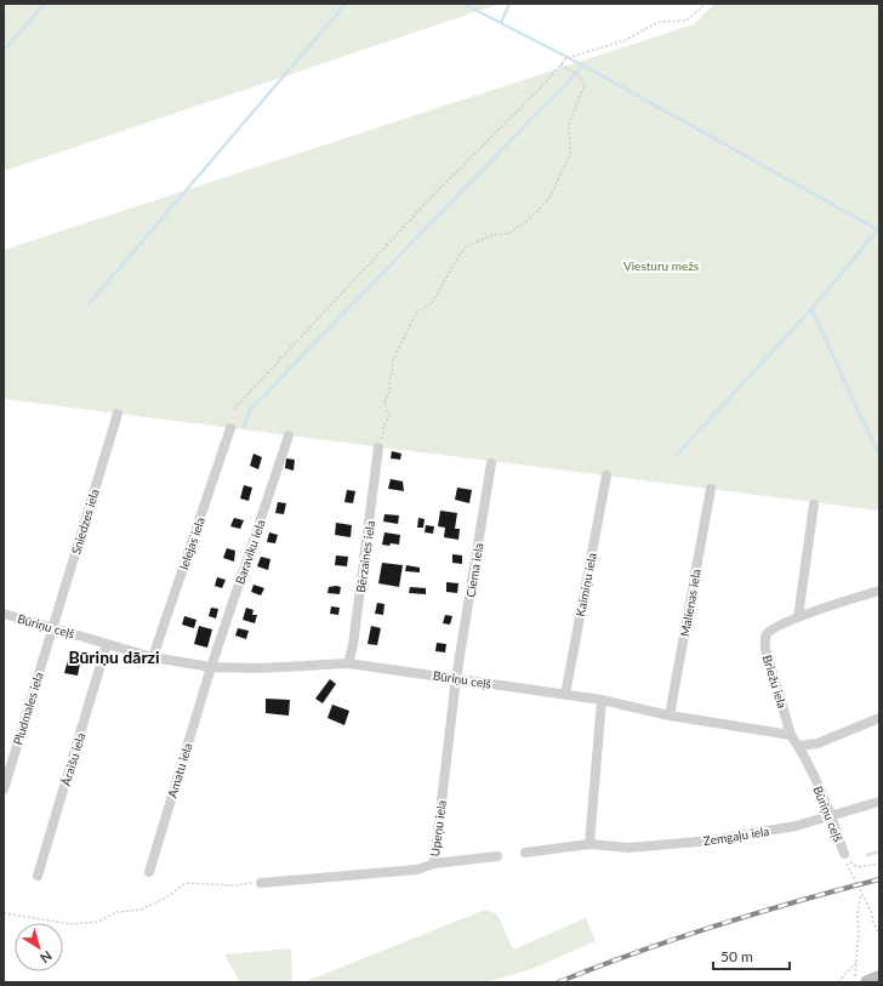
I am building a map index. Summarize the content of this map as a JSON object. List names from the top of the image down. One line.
{"streets":{"street":["Sniedzes iela","Ielejas iela","Baraviku iela","Bērzaines iela","Ciema iela","Kaimiņu iela","Malienas iela","Būriņu ceļš","Briežu iela","Pludmales iela","Āraišu iela","Amatu iela","Upeņu iela","Zemgaļu iela"]},"crossings":[["Sniedzes iela","Būriņu ceļš"],["Sniedzes iela","Pludmales iela"],["Ielejas iela","Būriņu ceļš"],["Baraviku iela","Būriņu ceļš"],["Baraviku iela","Amatu iela"],["Bērzaines iela","Būriņu ceļš"],["Ciema iela","Būriņu ceļš"],["Ciema iela","Upeņu iela"],["Kaimiņu iela","Būriņu ceļš"],["Malienas iela","Būriņu ceļš"],["Būriņu ceļš","Briežu iela"],["Būriņu ceļš","Pludmales iela"],["Būriņu ceļš","Āraišu iela"],["Būriņu ceļš","Amatu iela"],["Būriņu ceļš","Upeņu iela"],["Būriņu ceļš","Zemgaļu iela"]],"districts":["Būriņu dārzi"],"parks":["Viesturu mežs"],"scale_bar":"50 m","north":"bottom right"}
